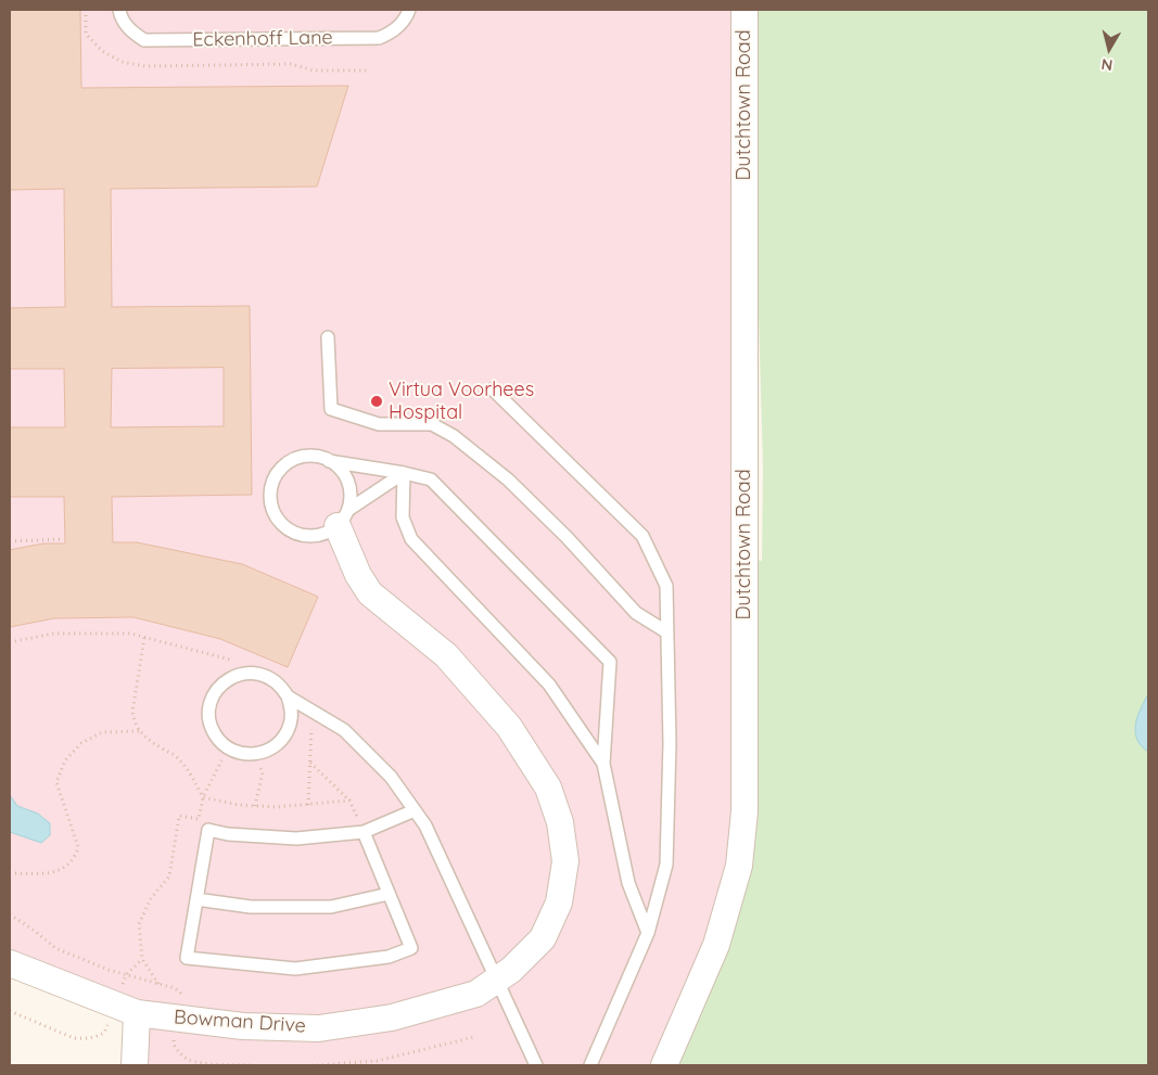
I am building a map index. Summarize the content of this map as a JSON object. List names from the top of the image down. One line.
{"streets":{"street":["Dutchtown Road","Bowman Drive"],"lane":["Eckenhoff Lane"]},"places":["Virtua Voorhees Hospital"],"north":"bottom"}
